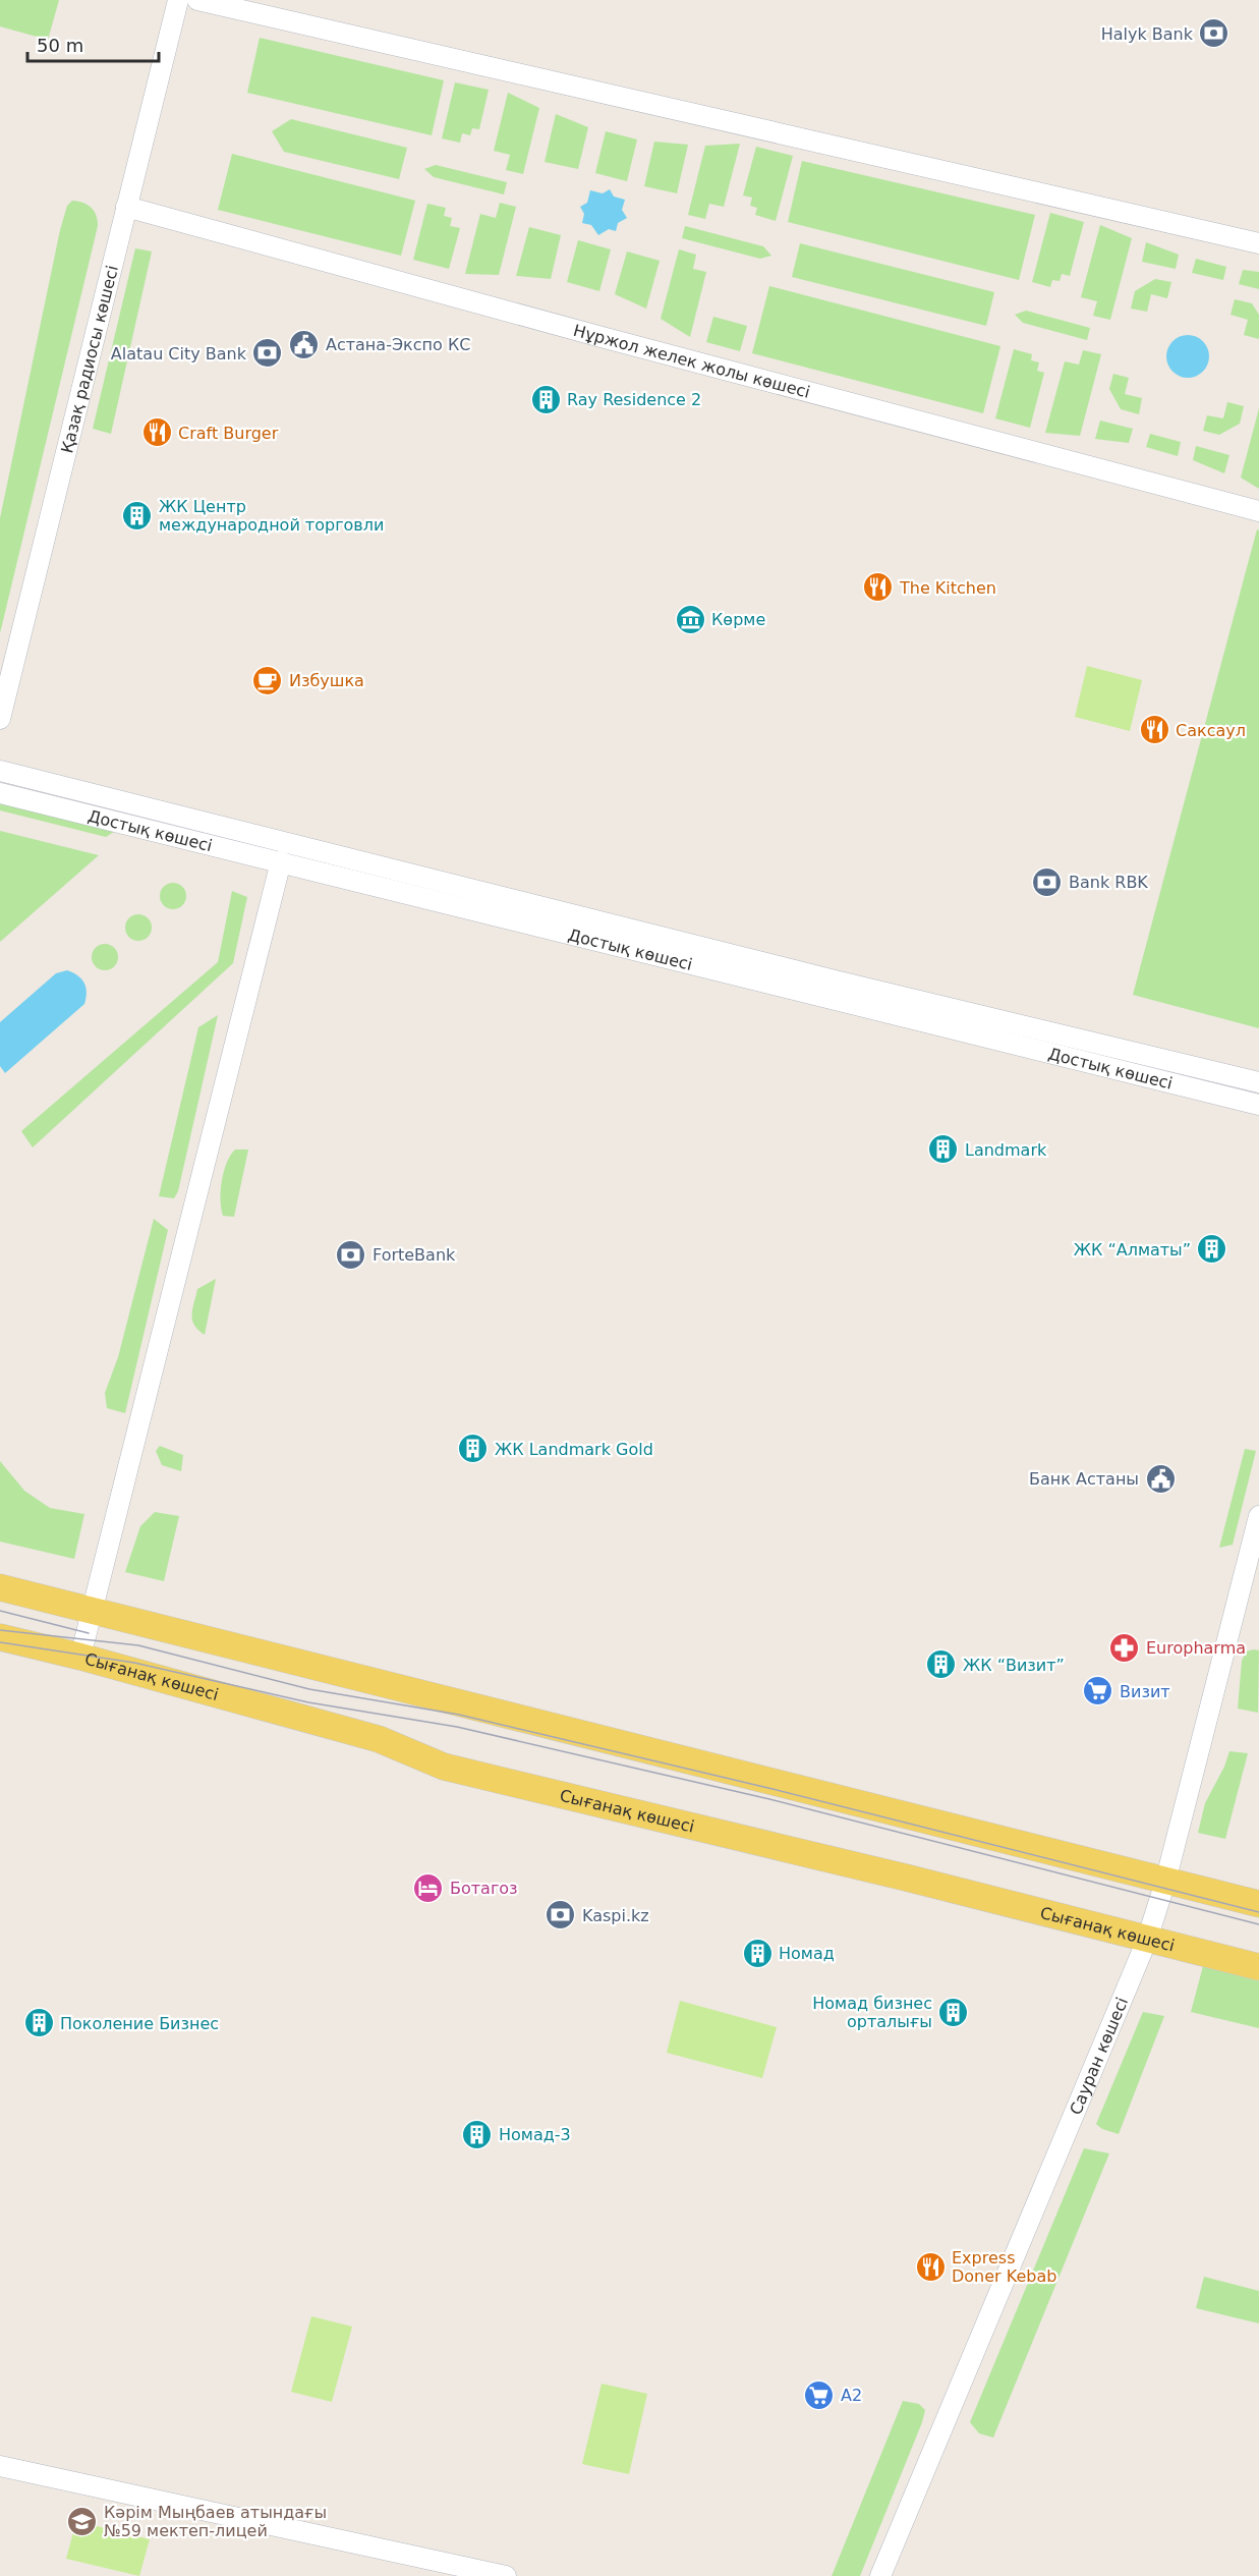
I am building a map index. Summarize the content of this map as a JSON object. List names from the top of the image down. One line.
{"streets":{"main road":["Сығанақ көшесі"],"street":["Қазақ радиосы көшесі","Нұржол желек жолы көшесі","Достық көшесі","Сауран көшесі"]},"crossings":[["Қазақ радиосы көшесі","Нұржол желек жолы көшесі"],["Сығанақ көшесі","Сауран көшесі"]],"places":{"bank":["Halyk Bank","Alatau City Bank","Bank RBK","ForteBank","Kaspi.kz"],"public building":["Астана-Экспо КС","Банк Астаны"],"building":["Ray Residence 2","ЖК Центр международной торговли","Landmark","ЖК “Алматы”","ЖК Landmark Gold","ЖК “Визит”","Номад","Номад бизнес орталығы","Поколение Бизнес","Номад-3"],"restaurant":["Craft Burger","The Kitchen","Саксаул","Express Doner Kebab"],"museum":["Көрме"],"cafe":["Избушка"],"pharmacy":["Europharma"],"supermarket":["Визит","А2"],"hotel":["Ботагоз"],"school or university":["Кәрім Мыңбаев атындағы №59 мектеп-лицей"]},"scale_bar":"50 m"}
